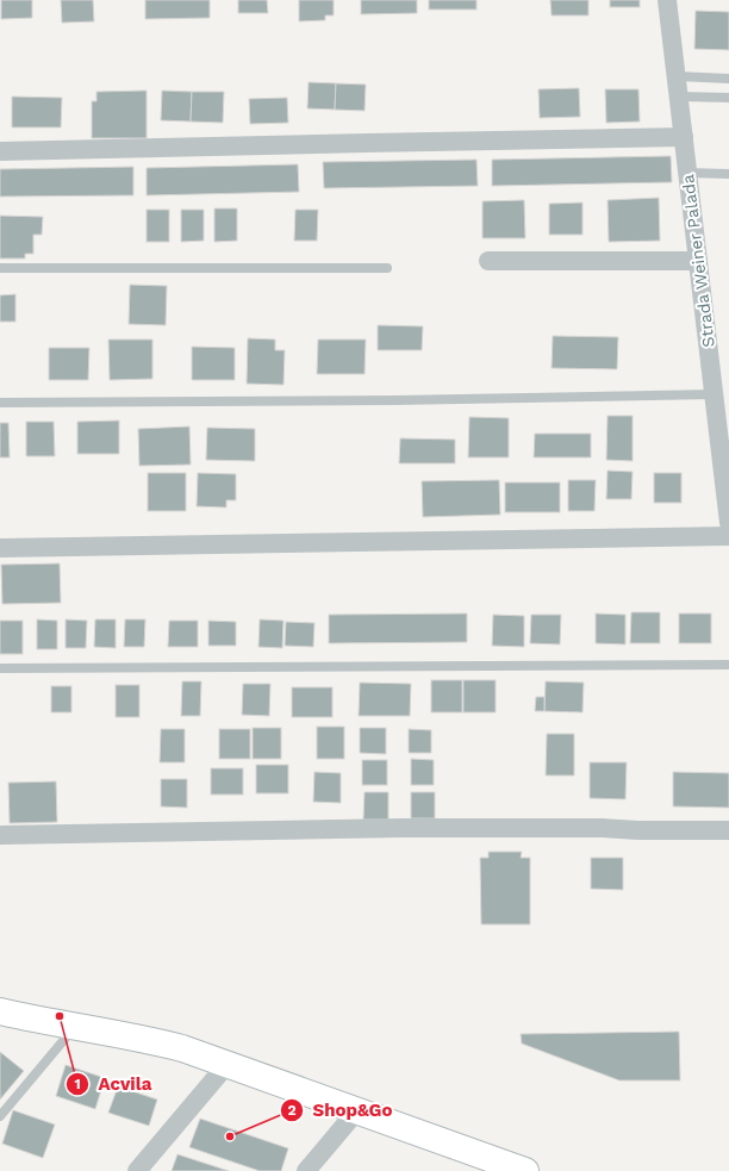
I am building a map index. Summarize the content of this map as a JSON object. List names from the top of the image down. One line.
{"streets":{"street":["Strada Weiner Palada"]},"places":["Acvila","Shop&Go"]}
